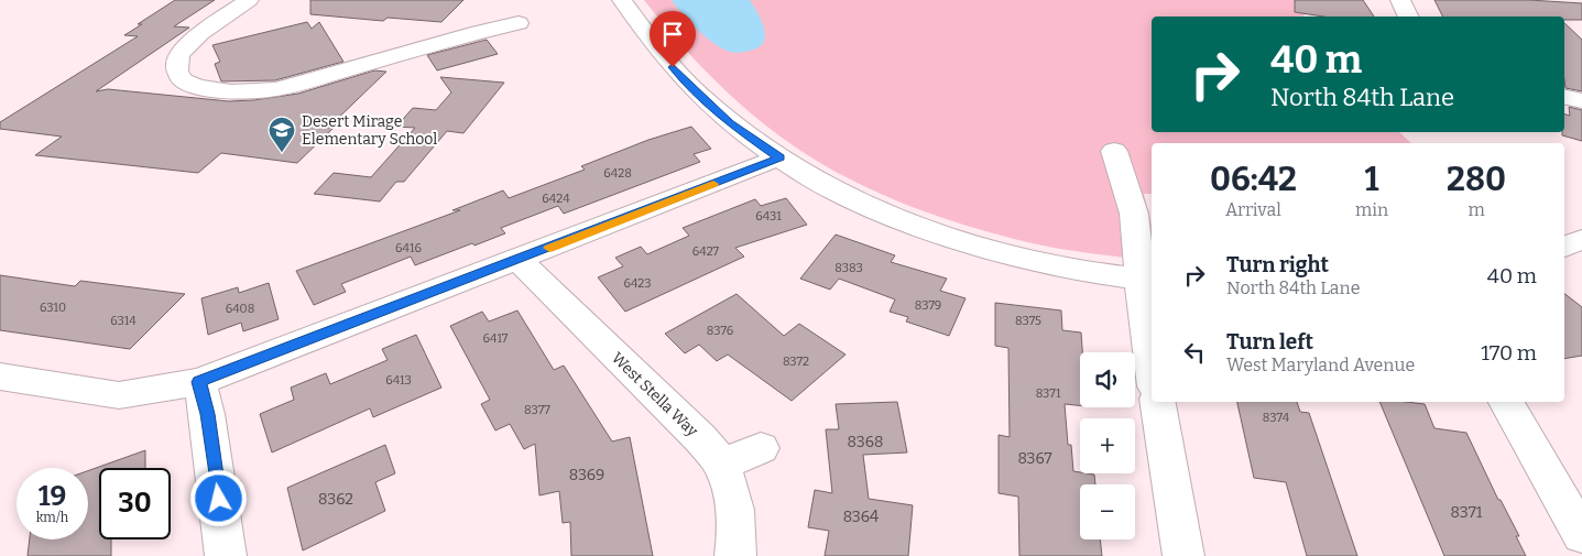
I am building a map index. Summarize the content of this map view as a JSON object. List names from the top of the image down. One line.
{"streets":{"street":["West Stella Way"]},"places":{"school or university":["Desert Mirage Elementary School"]},"house_numbers":["6428","6424","6431","6416","6427","8383","6423","8379","6310","6408","6314","8375","8376","6417","8372","6413","8371","8377","8374","8368","8367","8369","8362","8371","8364"],"page":{"turn":["40 m","North 84th Lane"],"eta":["06:42","Arrival","1","min","280","m"],"list":[{"name":"Turn right","note":"North 84th Lane","value":"40 m"},{"name":"Turn left","note":"West Maryland Avenue","value":"170 m"}],"map_buttons":["+","−"],"speed":"19 km/h","limit":"30"}}
